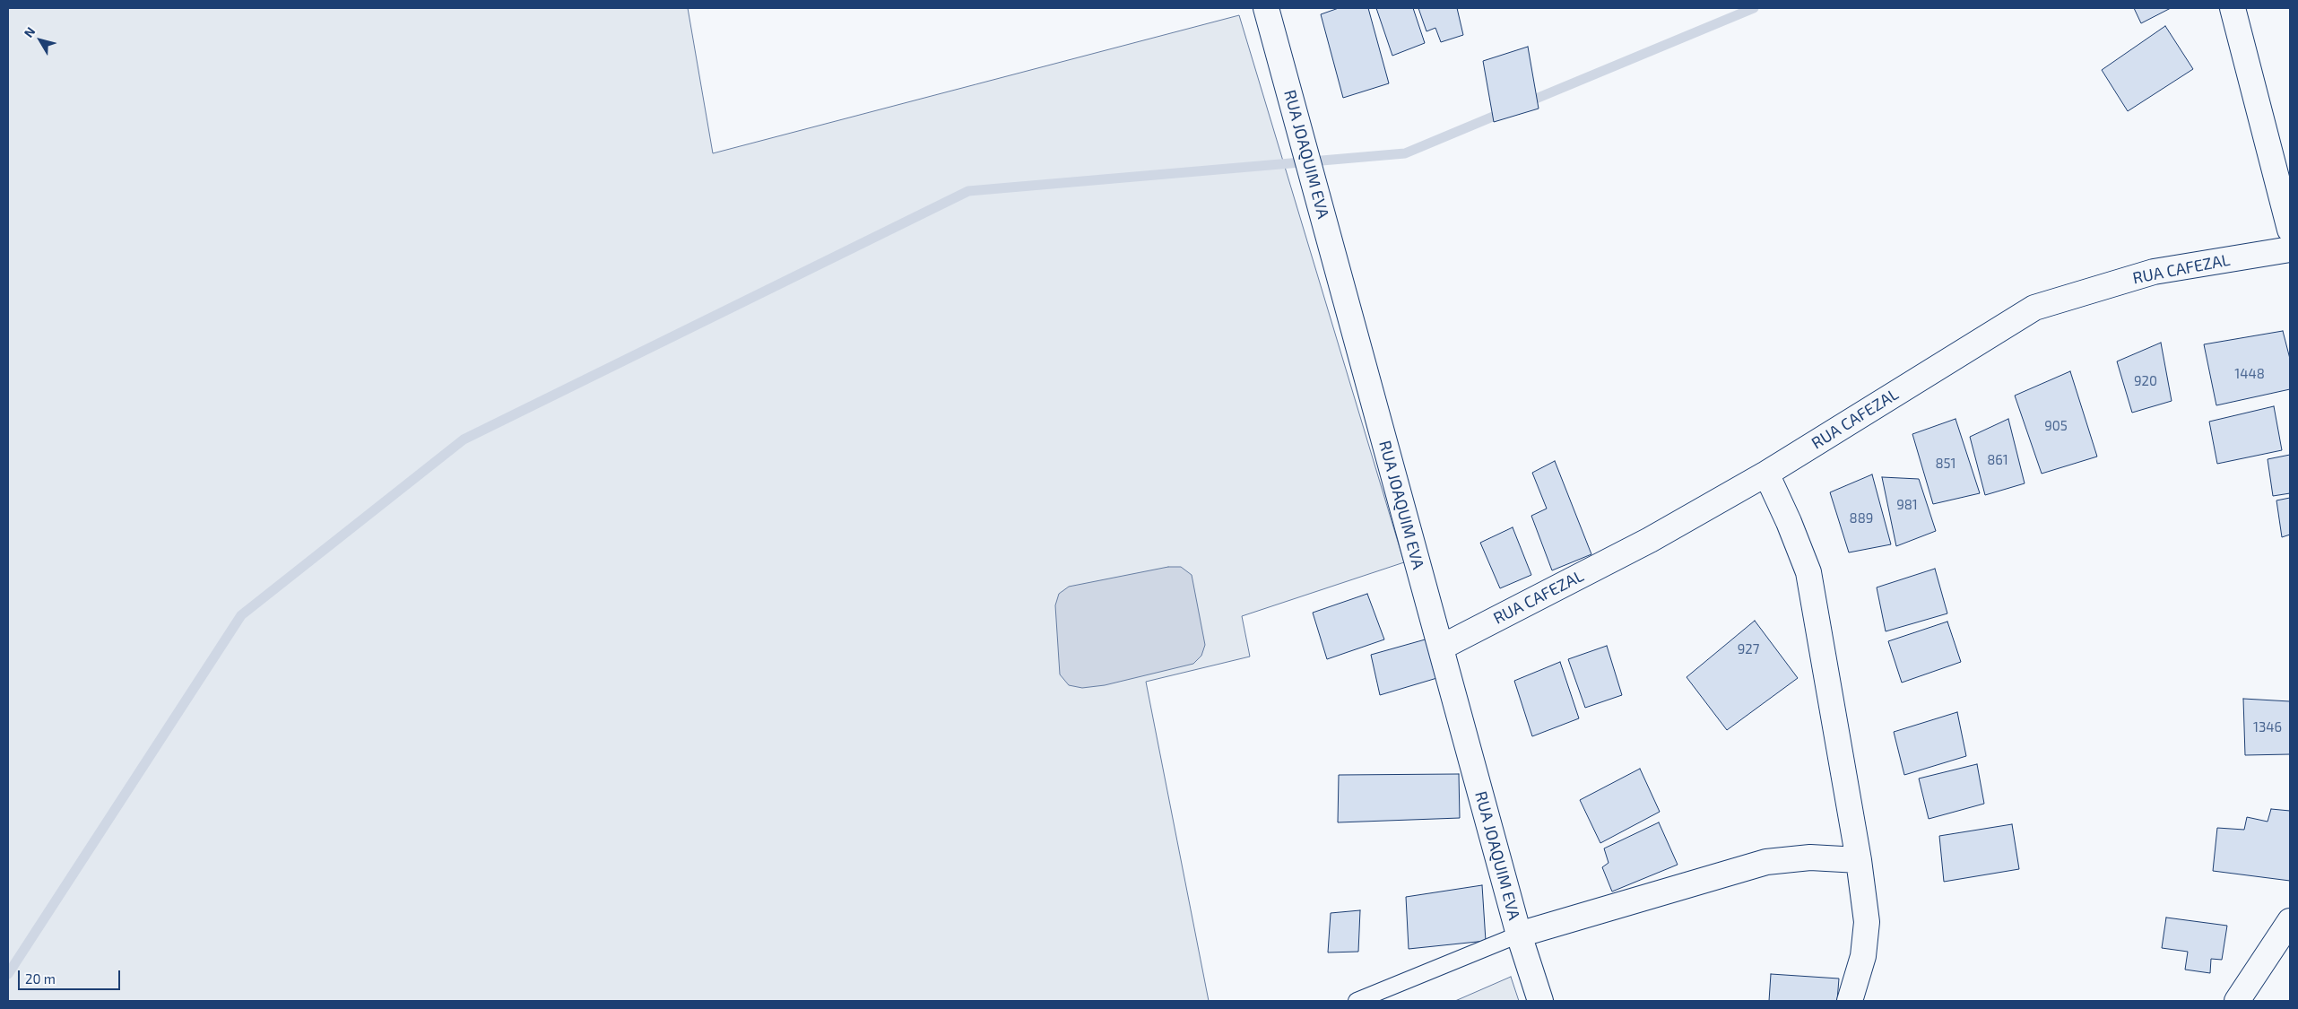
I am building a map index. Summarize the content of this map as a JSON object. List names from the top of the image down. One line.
{"streets":{"street":["RUA JOAQUIM EVA","RUA CAFEZAL"]},"crossings":[["RUA JOAQUIM EVA","RUA CAFEZAL"]],"house_numbers":["1448","920","905","861","851","981","889","927","1346"],"scale_bar":"20 m","north":"top left"}
